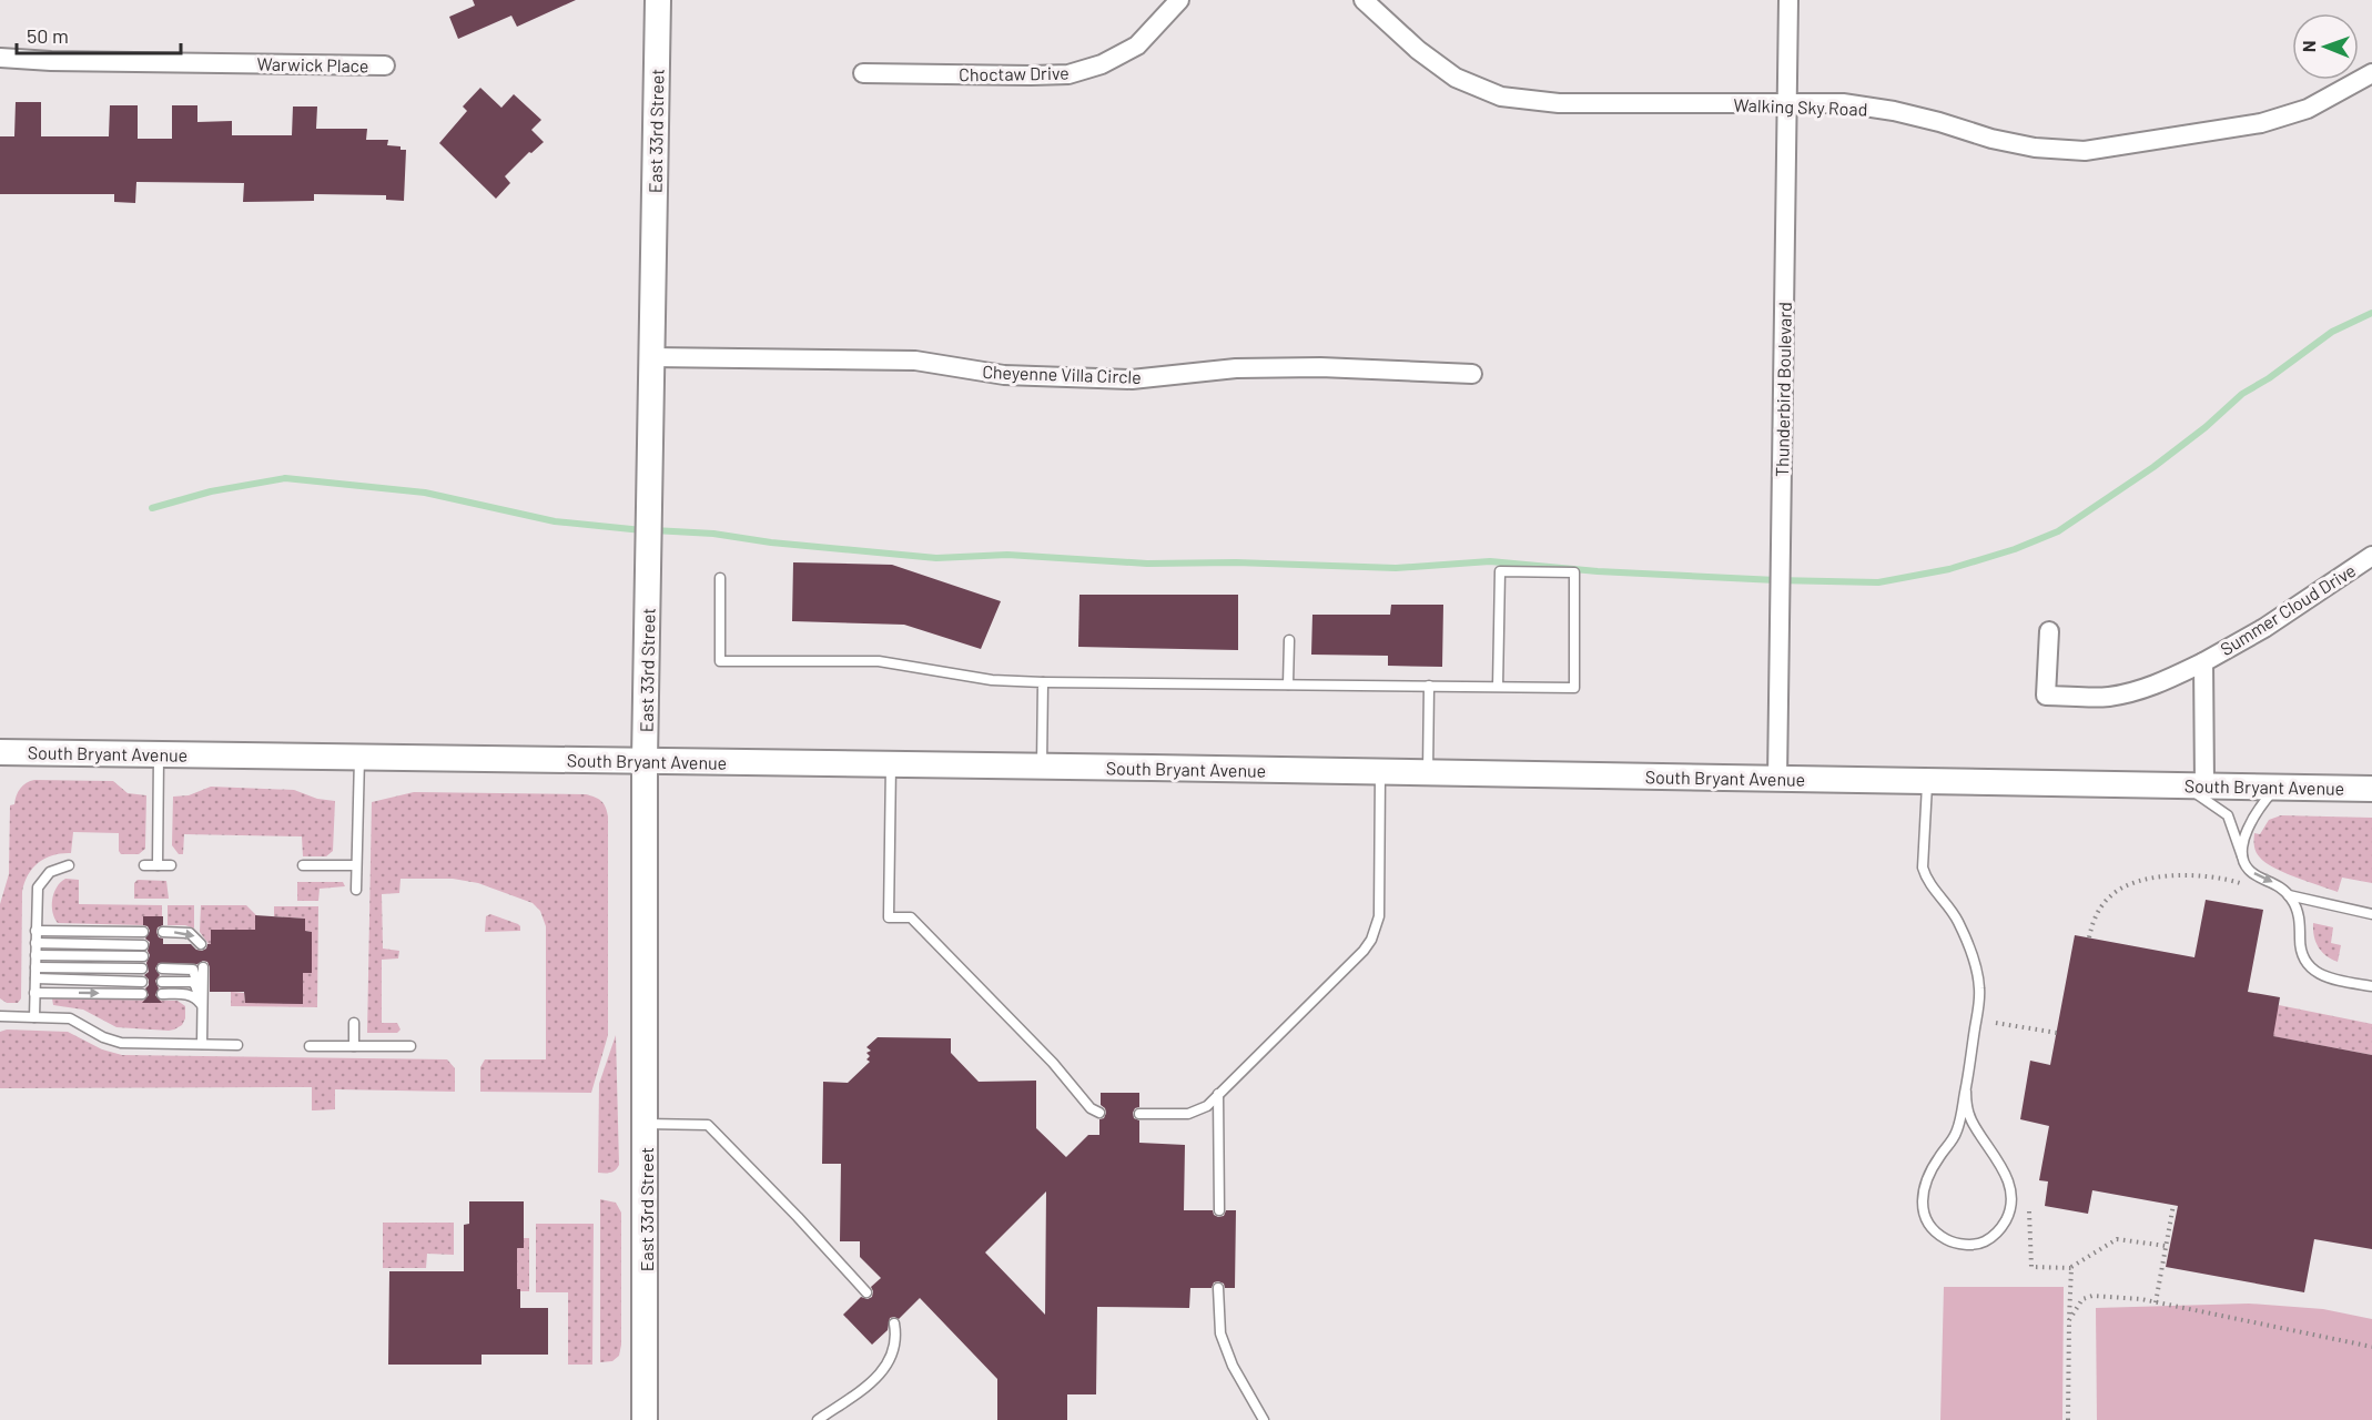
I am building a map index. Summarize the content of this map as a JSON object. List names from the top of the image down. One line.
{"streets":{"street":["Warwick Place","Choctaw Drive","Walking Sky Road","East 33rd Street","Cheyenne Villa Circle","Thunderbird Boulevard","Summer Cloud Drive","South Bryant Avenue"]},"crossings":[["Walking Sky Road","Thunderbird Boulevard"],["East 33rd Street","Cheyenne Villa Circle"],["East 33rd Street","South Bryant Avenue"],["Thunderbird Boulevard","South Bryant Avenue"],["Summer Cloud Drive","South Bryant Avenue"]],"scale_bar":"50 m","north":"left"}
